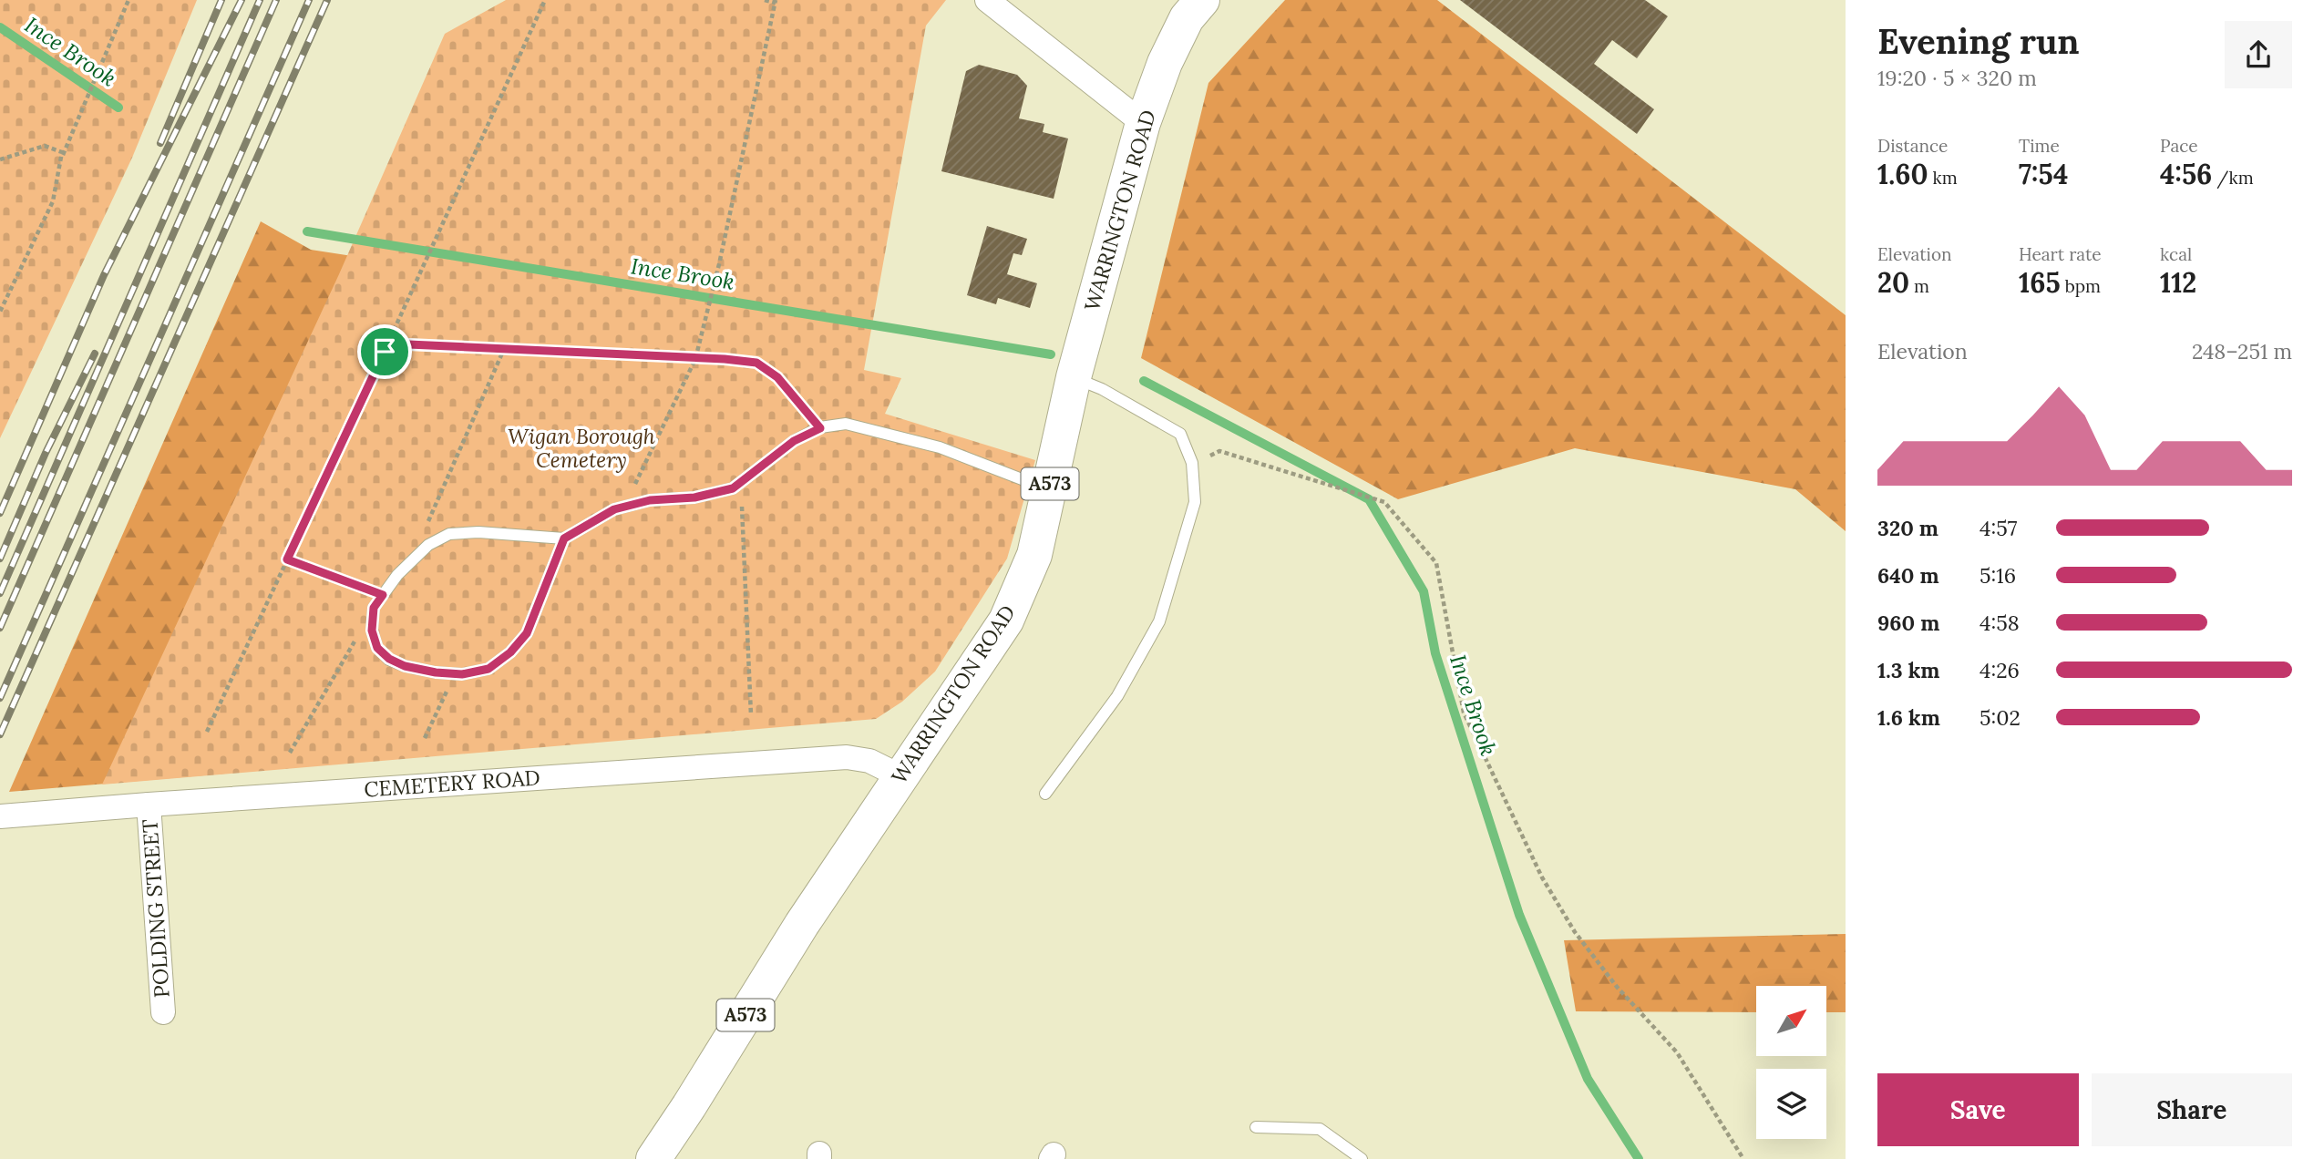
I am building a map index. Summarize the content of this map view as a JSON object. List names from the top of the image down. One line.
{"streets":{"main road":["WARRINGTON ROAD","A573"],"street":["CEMETERY ROAD","POLDING STREET"]},"crossings":[["WARRINGTON ROAD","CEMETERY ROAD"],["CEMETERY ROAD","POLDING STREET"]],"water":["Ince Brook"],"parks":["Wigan Borough Cemetery"],"north":"top right","page":{"heading":["Evening run","19:20 · 5 × 320 m"],"stats":[["Distance","1.60 km"],["Time","7:54"],["Pace","4:56 /km"],["Elevation","20 m"],["Heart rate","165 bpm"],["kcal","112"]],"chart":["Elevation","248–251 m"],"list":[{"name":"320 m","note":"4:57"},{"name":"640 m","note":"5:16"},{"name":"960 m","note":"4:58"},{"name":"1.3 km","note":"4:26"},{"name":"1.6 km","note":"5:02"}],"buttons":["Save","Share"]}}
